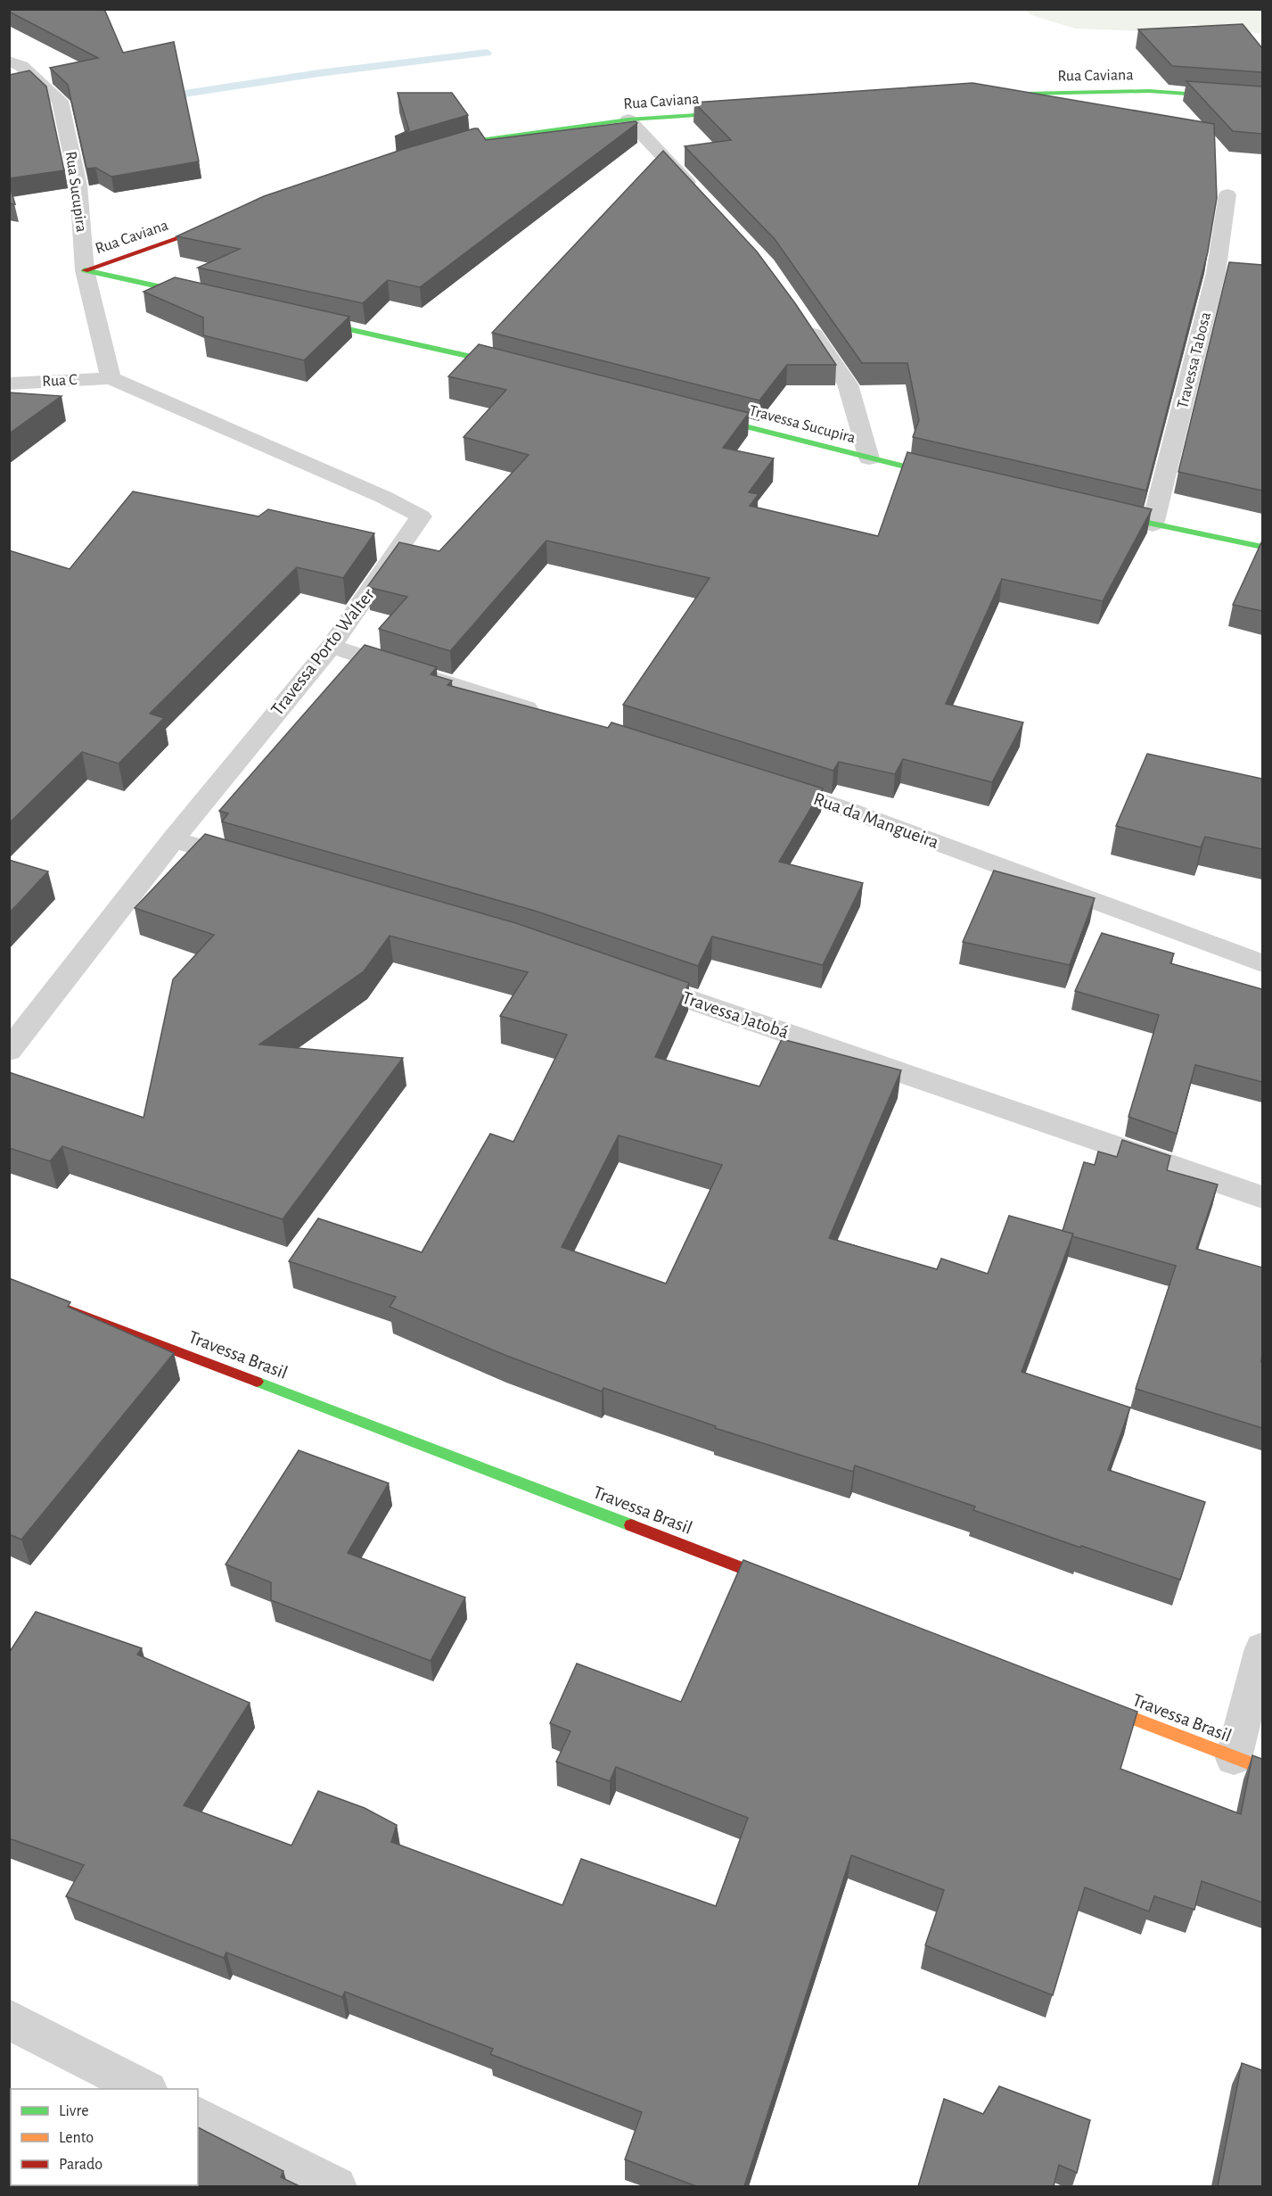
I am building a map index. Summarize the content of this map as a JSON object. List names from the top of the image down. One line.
{"streets":{"street":["Rua Caviana","Rua Sucupira","Travessa Tabosa","Rua C","Travessa Sucupira","Travessa Porto Walter","Rua da Mangueira","Travessa Jatobá","Travessa Brasil"]},"crossings":[["Rua Caviana","Rua Sucupira"],["Rua Sucupira","Rua C"],["Rua Sucupira","Travessa Porto Walter"],["Rua C","Travessa Porto Walter"]],"legend":["Livre","Lento","Parado"]}
